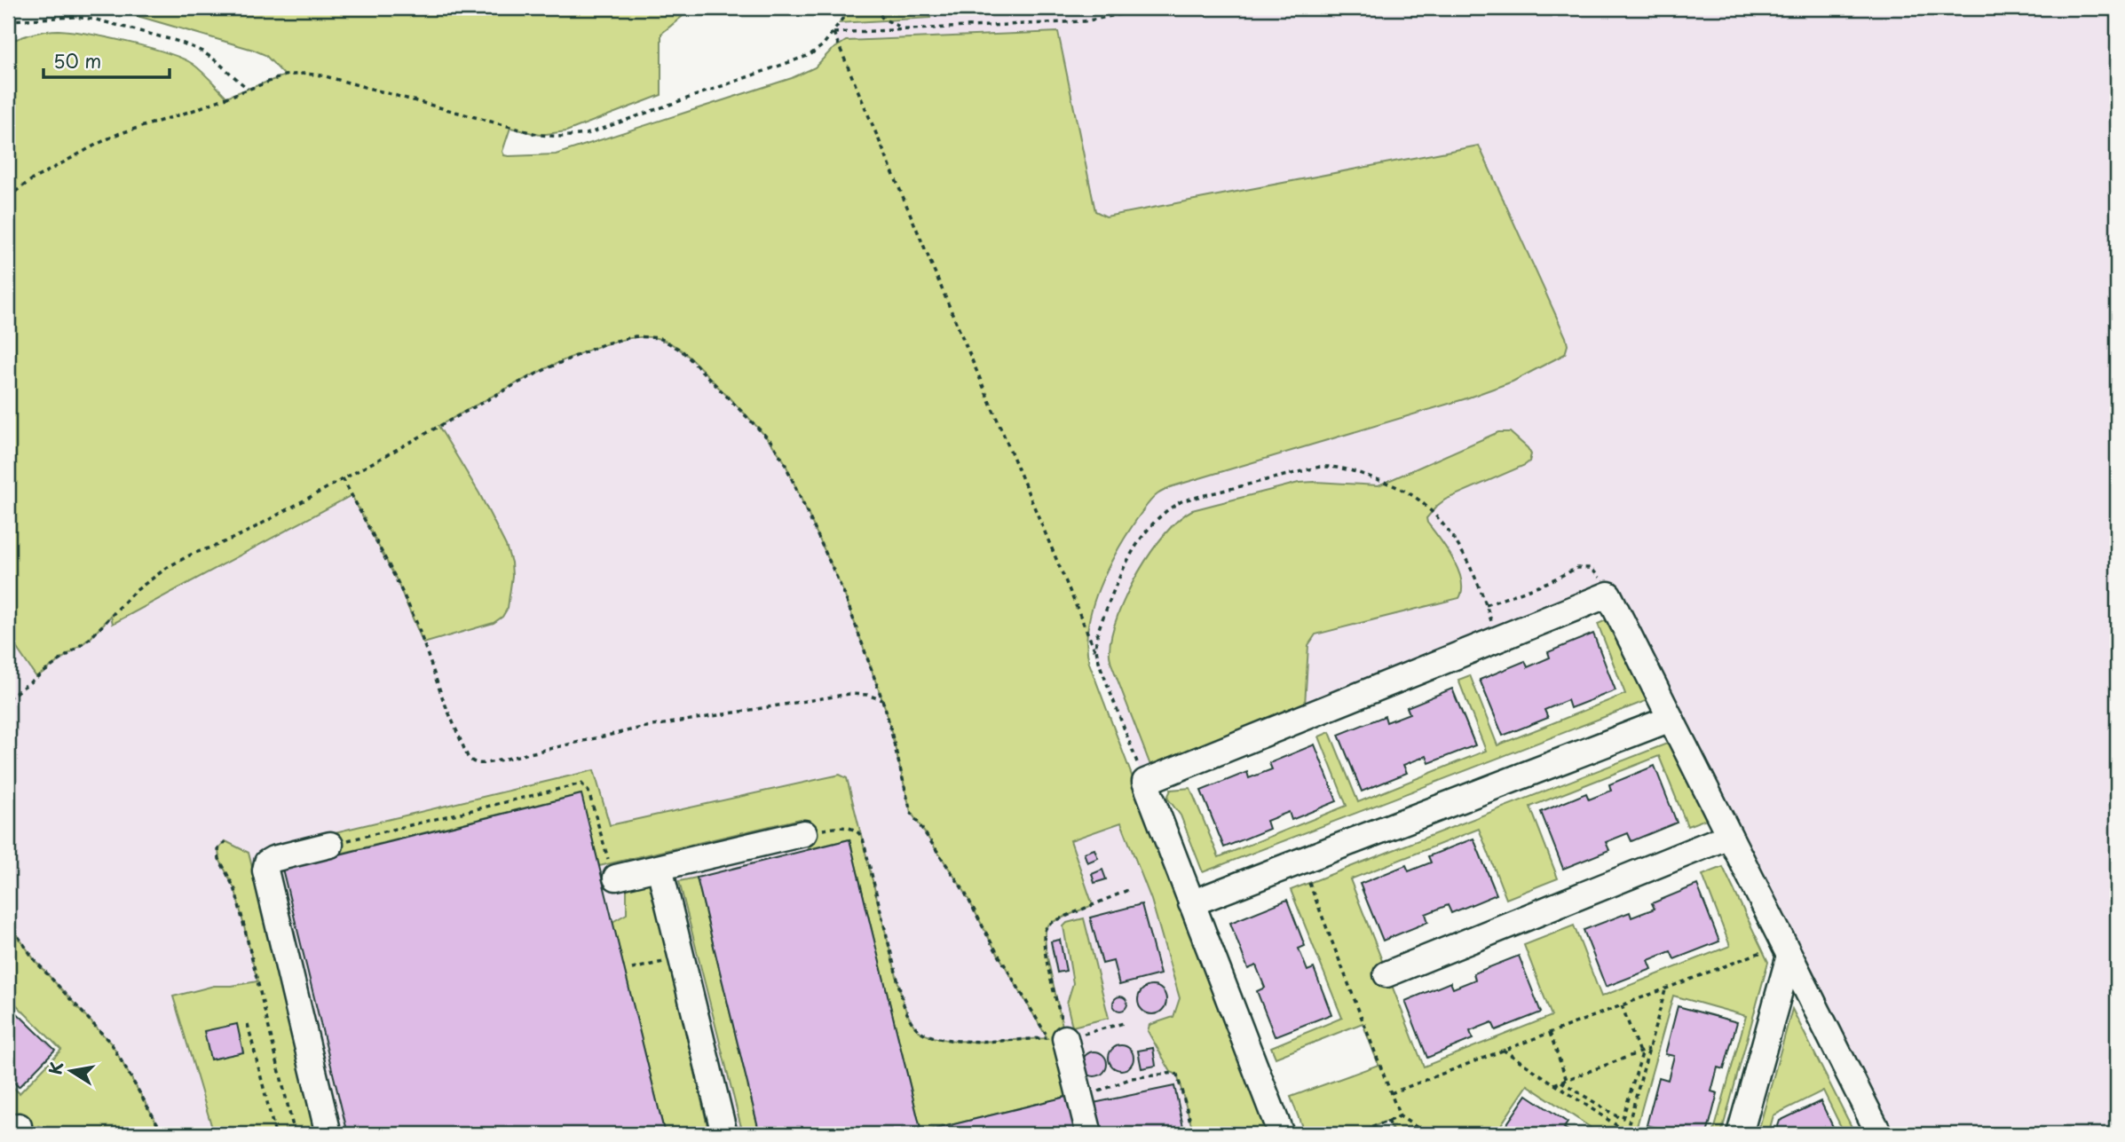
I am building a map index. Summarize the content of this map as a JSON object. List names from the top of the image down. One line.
{"scale_bar":"50 m","north":"left"}
